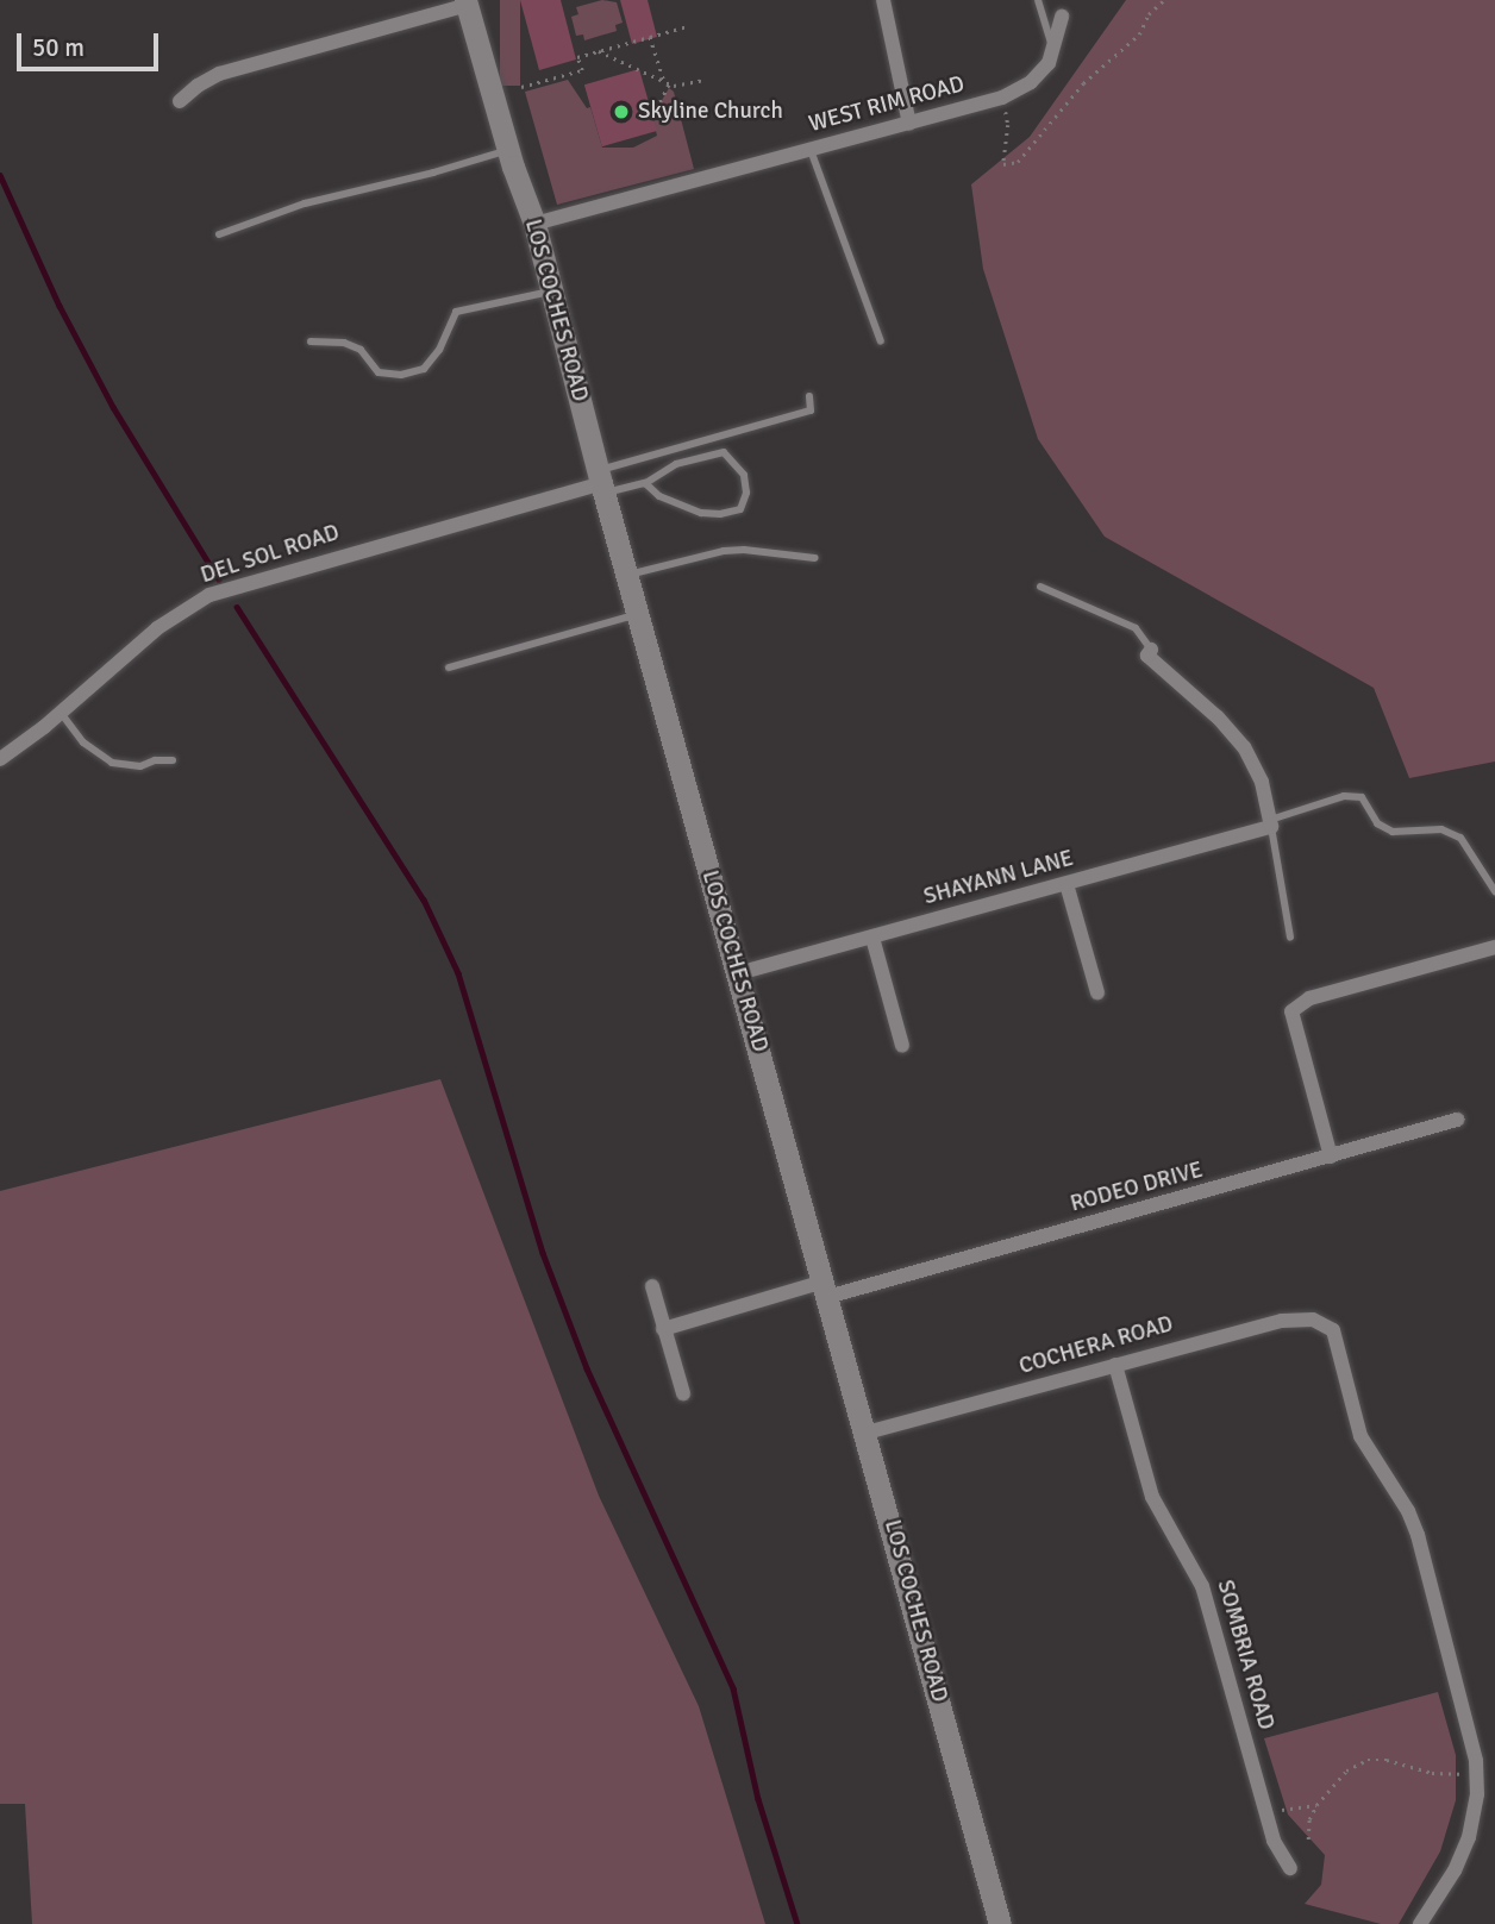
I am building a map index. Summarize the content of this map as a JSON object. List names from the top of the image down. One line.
{"streets":{"main road":["LOS COCHES ROAD"],"street":["WEST RIM ROAD","DEL SOL ROAD","SHAYANN LANE","RODEO DRIVE","COCHERA ROAD","SOMBRIA ROAD"]},"crossings":[["WEST RIM ROAD","LOS COCHES ROAD"],["LOS COCHES ROAD","DEL SOL ROAD"],["LOS COCHES ROAD","SHAYANN LANE"],["LOS COCHES ROAD","RODEO DRIVE"],["LOS COCHES ROAD","COCHERA ROAD"],["COCHERA ROAD","SOMBRIA ROAD"]],"places":["Skyline Church"],"scale_bar":"50 m"}
